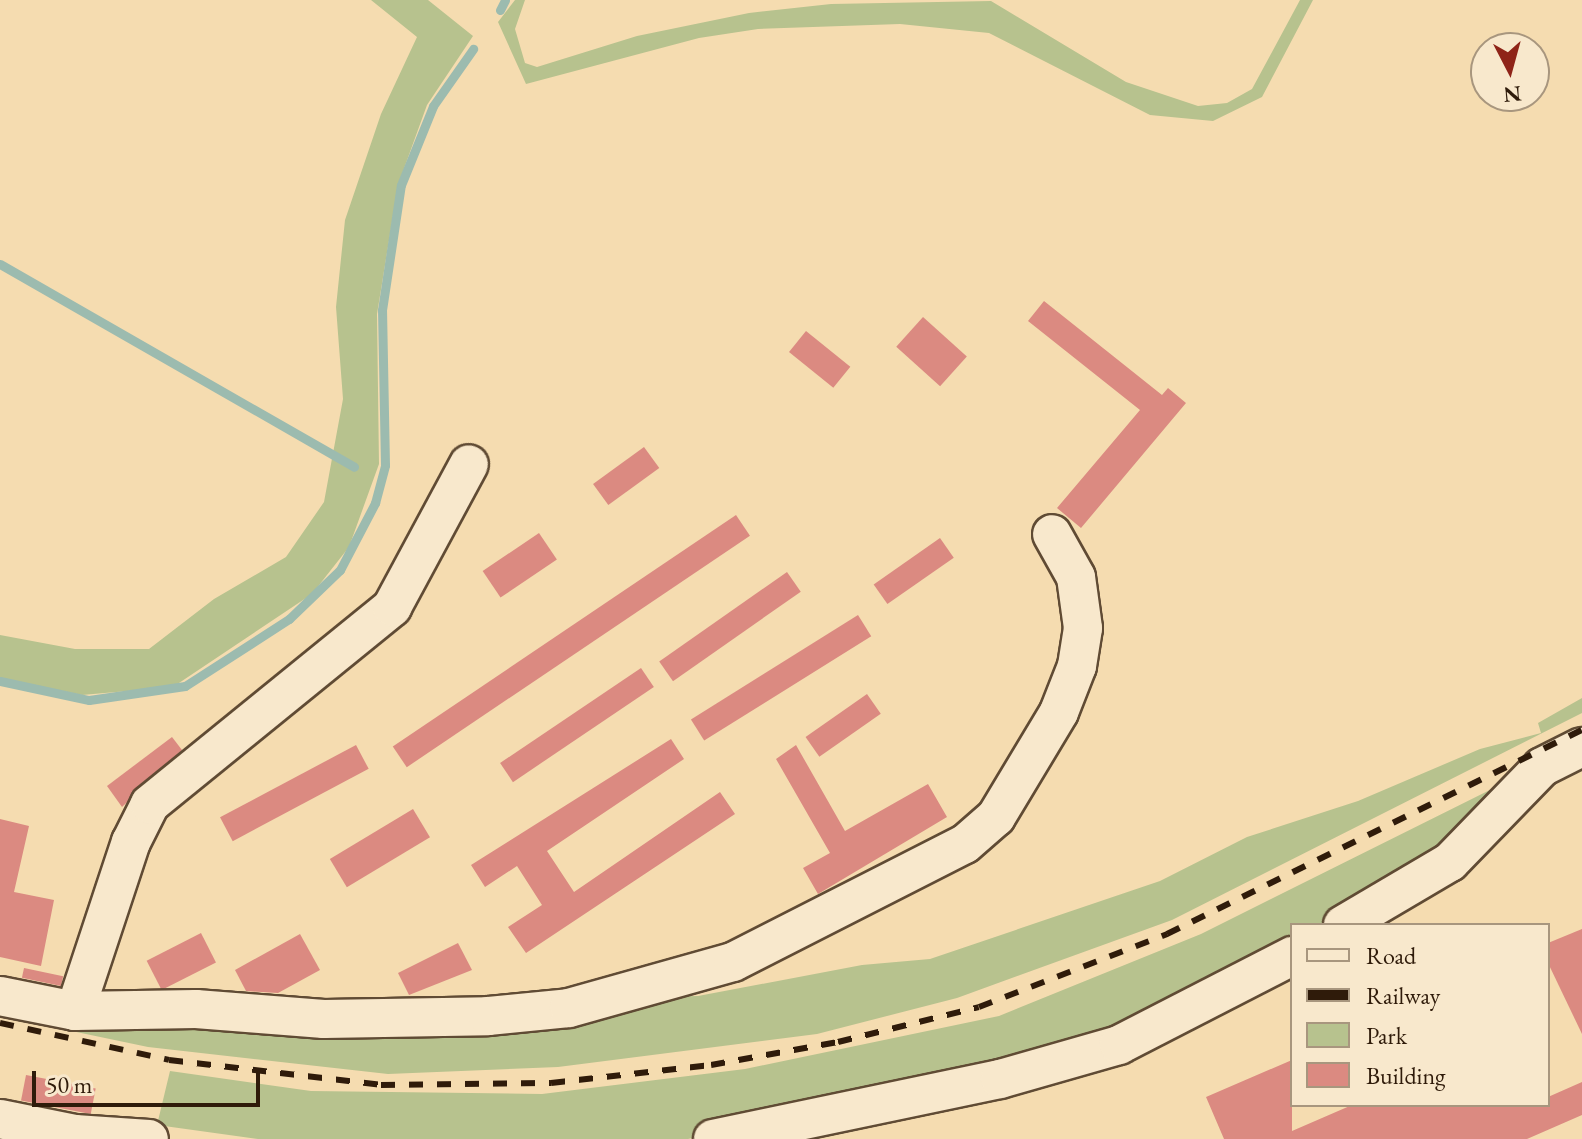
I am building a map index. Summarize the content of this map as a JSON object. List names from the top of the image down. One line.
{"legend":["Road","Railway","Park","Building"],"scale_bar":"50 m","north":"bottom"}
